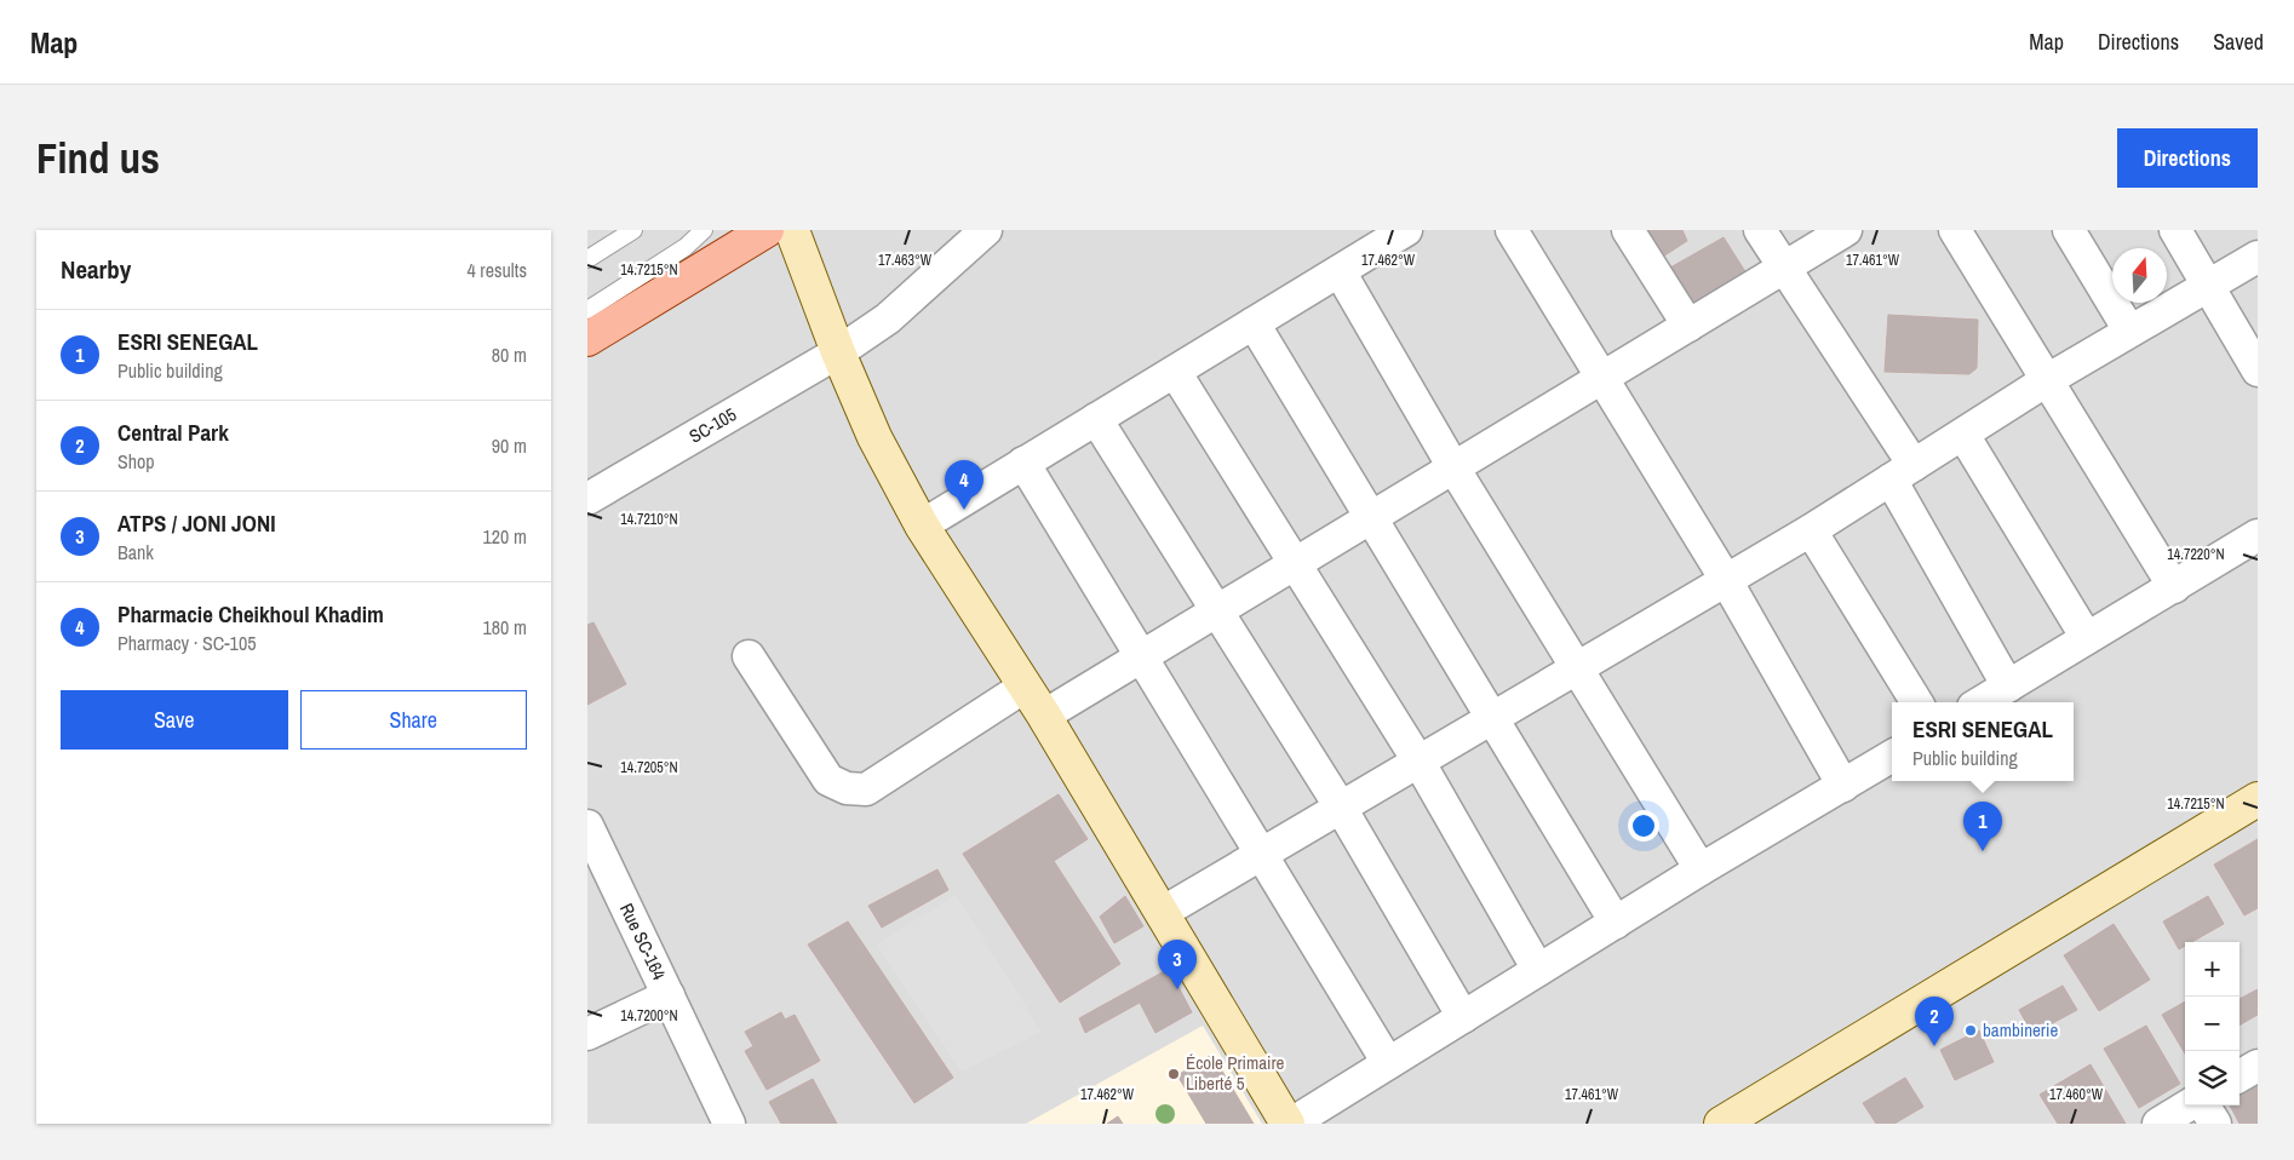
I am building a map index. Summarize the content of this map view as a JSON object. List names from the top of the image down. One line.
{"streets":{"street":["SC-105","Rue SC-164"]},"places":["bambinerie","École Primaire Liberté 5"],"north":"top","page":{"header":"Map","nav":["Map","Directions","Saved"],"buttons":["Directions",["Save","Share"]],"title":"Find us","heading":["Nearby","4 results"],"list":[{"mark":"1","name":"ESRI SENEGAL","note":"Public building","value":"80 m"},{"mark":"2","name":"Central Park","note":"Shop","value":"90 m"},{"mark":"3","name":"ATPS / JONI JONI","note":"Bank","value":"120 m"},{"mark":"4","name":"Pharmacie Cheikhoul Khadim","note":"Pharmacy · SC-105","value":"180 m"}],"pins":["4","1","3","2"],"popup":["ESRI SENEGAL","Public building"],"map_buttons":["+","−"]},"coordinates":["17.463°W","17.462°W","17.461°W","14.7215°N","14.7210°N","14.7220°N","14.7205°N","14.7200°N","17.460°W"]}
